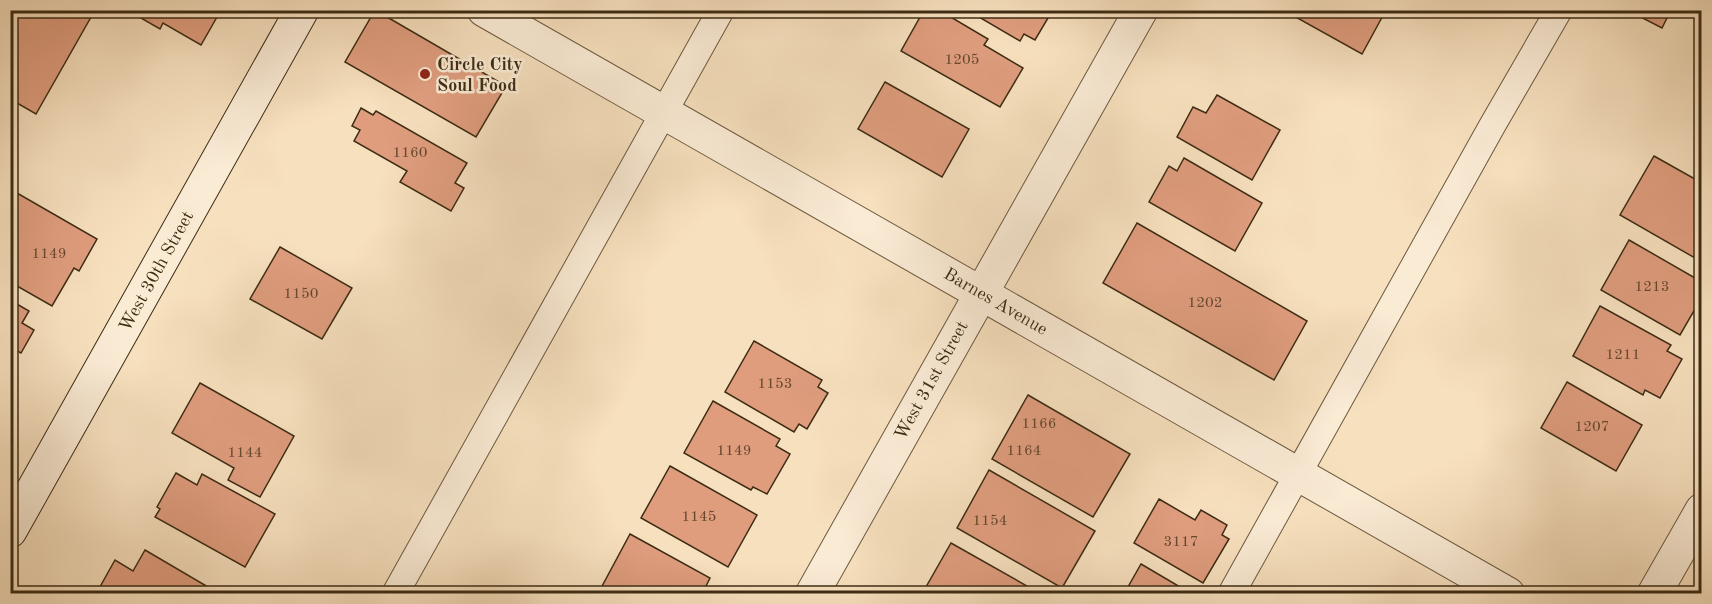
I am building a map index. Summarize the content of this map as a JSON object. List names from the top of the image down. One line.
{"streets":{"street":["West 30th Street","Barnes Avenue","West 31st Street"]},"crossings":[["Barnes Avenue","West 31st Street"]],"places":["Circle City Soul Food"],"house_numbers":["1205","1160","1149","1213","1150","1202","1211","1153","1166","1207","1149","1164","1144","1145","1154","3117"]}
